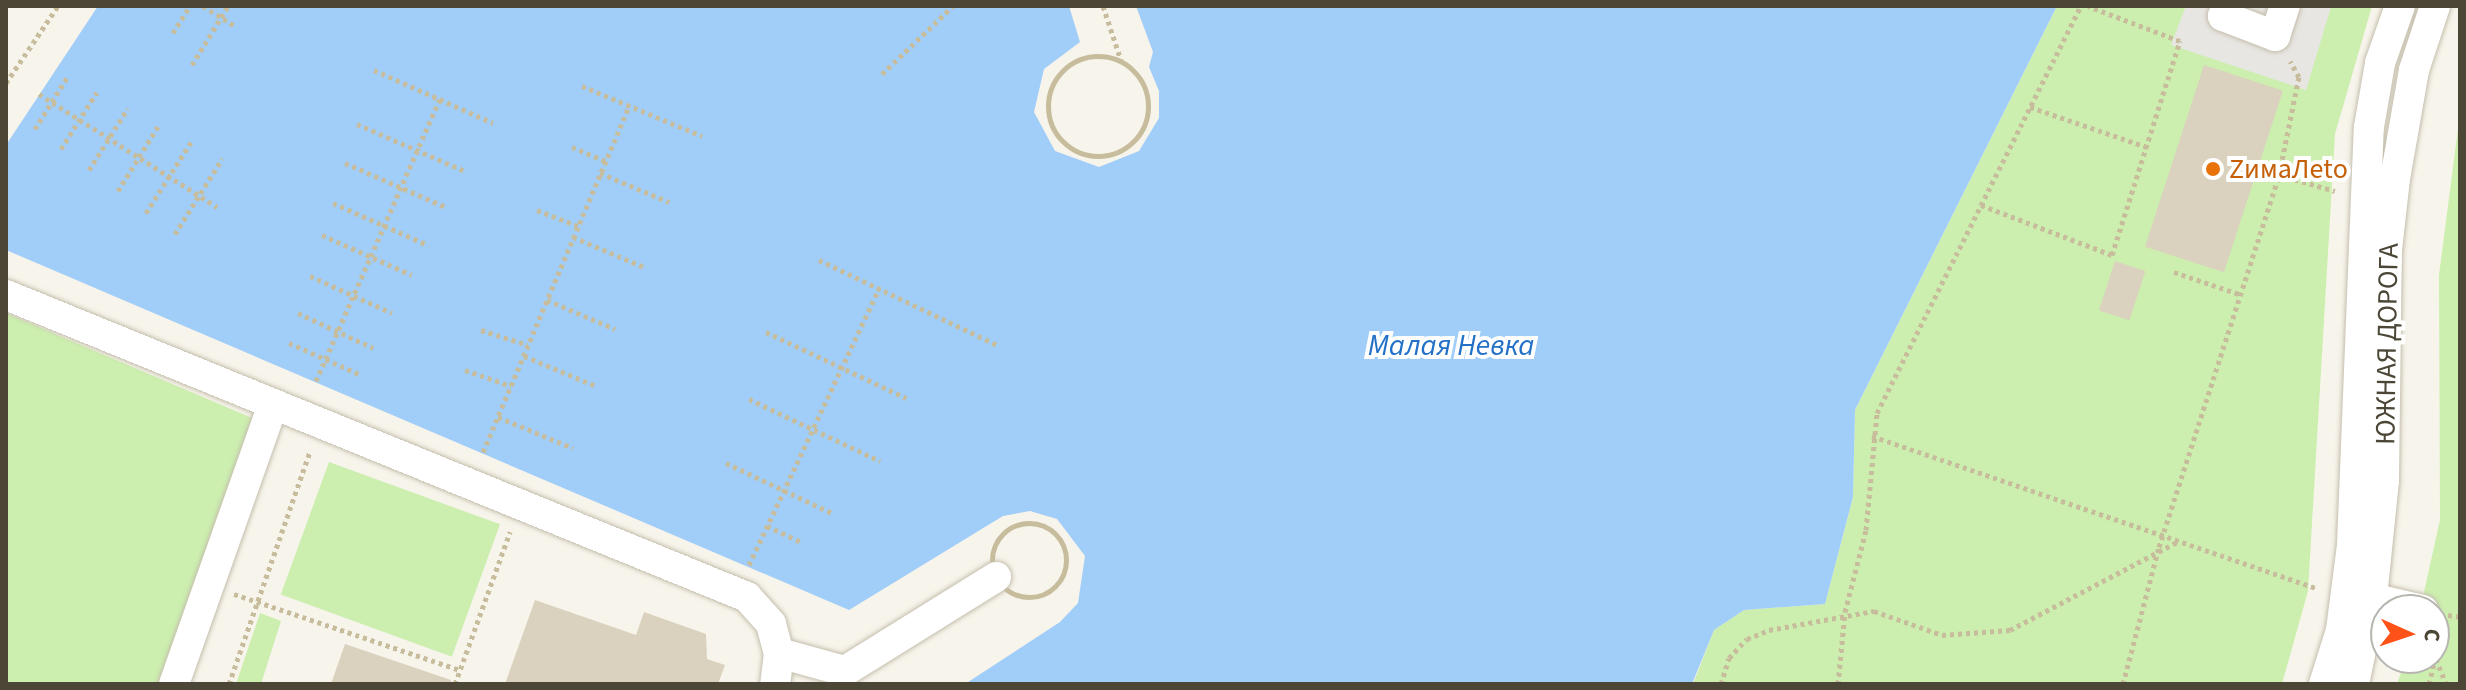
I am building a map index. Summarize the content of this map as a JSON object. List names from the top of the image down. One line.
{"streets":{"street":["ЮЖНАЯ ДОРОГА"]},"water":["Малая Невка"],"places":["ZимаЛеtо"],"north":"right"}
